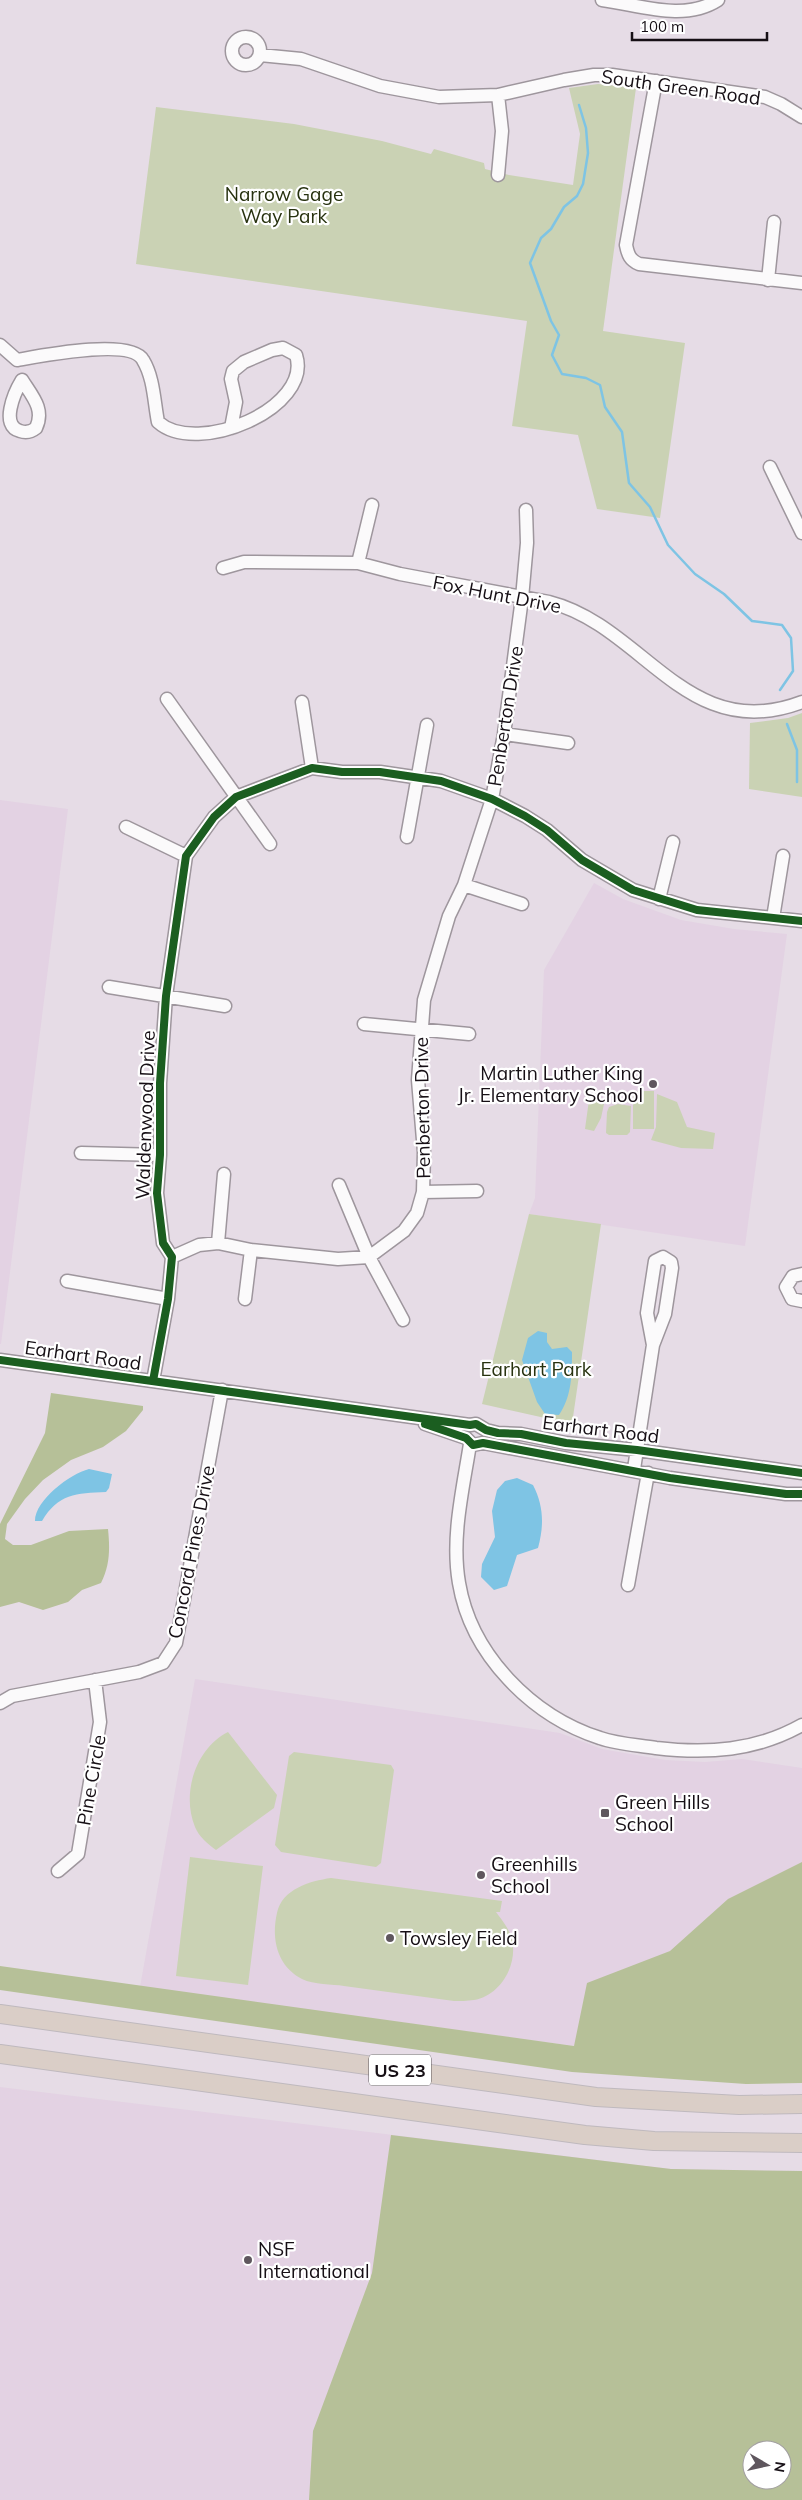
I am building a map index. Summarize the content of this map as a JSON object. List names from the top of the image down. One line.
{"streets":{"highway":["US 23"],"street":["South Green Road","Fox Hunt Drive","Penberton Drive","Waldenwood Drive","Earhart Road","Concord Pines Drive","Pine Circle"]},"crossings":[["Fox Hunt Drive","Penberton Drive"],["Penberton Drive","Waldenwood Drive"],["Waldenwood Drive","Earhart Road"],["Earhart Road","Concord Pines Drive"],["Concord Pines Drive","Pine Circle"]],"parks":["Narrow Gage Way Park","Earhart Park"],"places":{"other":["Martin Luther King Jr. Elementary School","Greenhills School","Towsley Field","NSF International"],"transit":["Green Hills School"]},"scale_bar":"100 m","north":"right"}
